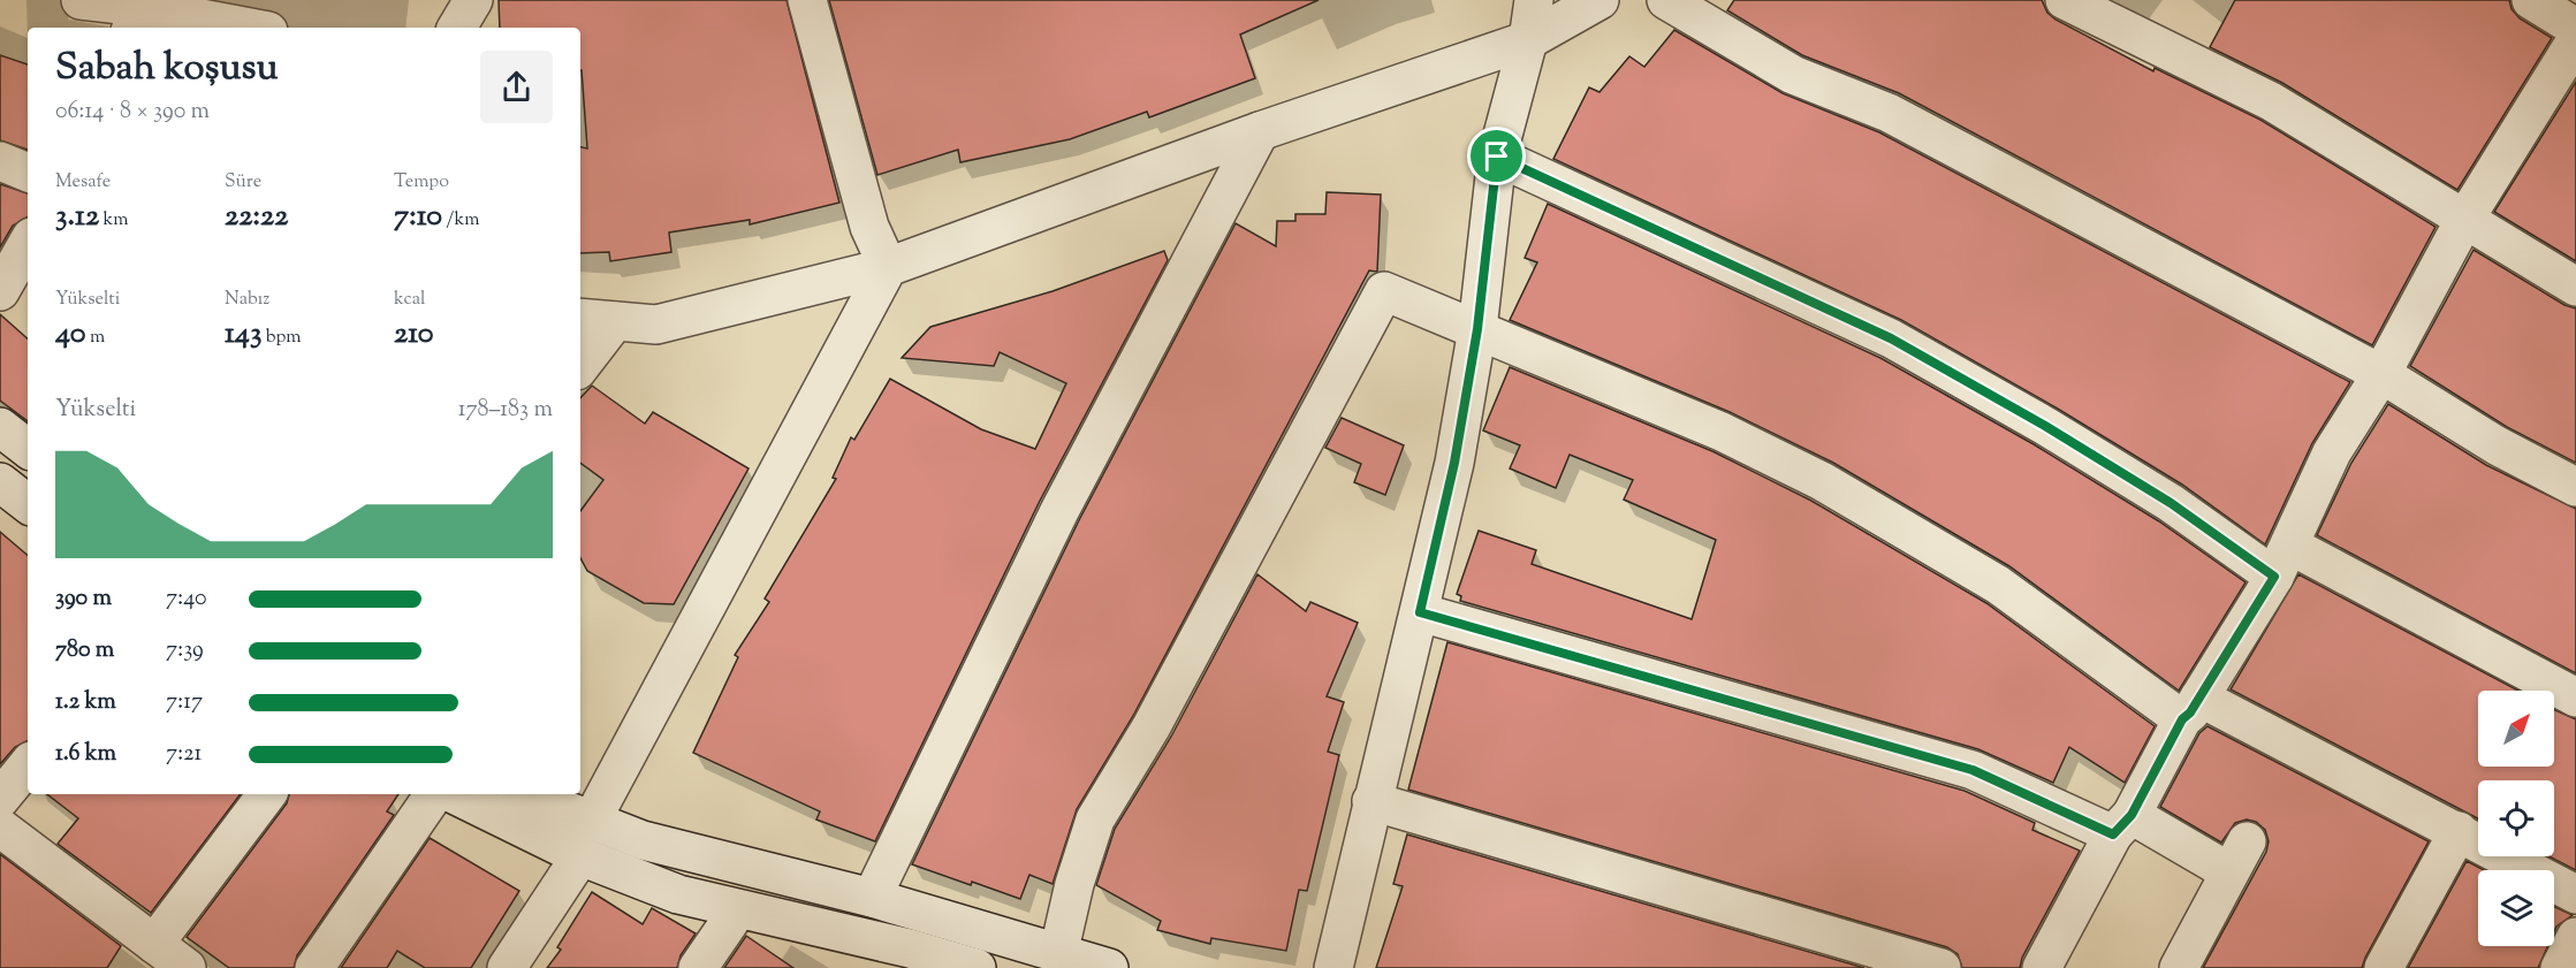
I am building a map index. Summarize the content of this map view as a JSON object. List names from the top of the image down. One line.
{"north":"top right","page":{"heading":["Sabah koşusu","06:14 · 8 × 390 m"],"stats":[["Mesafe","3.12 km"],["Süre","22:22"],["Tempo","7:10 /km"],["Yükselti","40 m"],["Nabız","143 bpm"],["kcal","210"]],"chart":["Yükselti","178–183 m"],"list":[{"name":"390 m","note":"7:40"},{"name":"780 m","note":"7:39"},{"name":"1.2 km","note":"7:17"},{"name":"1.6 km","note":"7:21"}]}}
